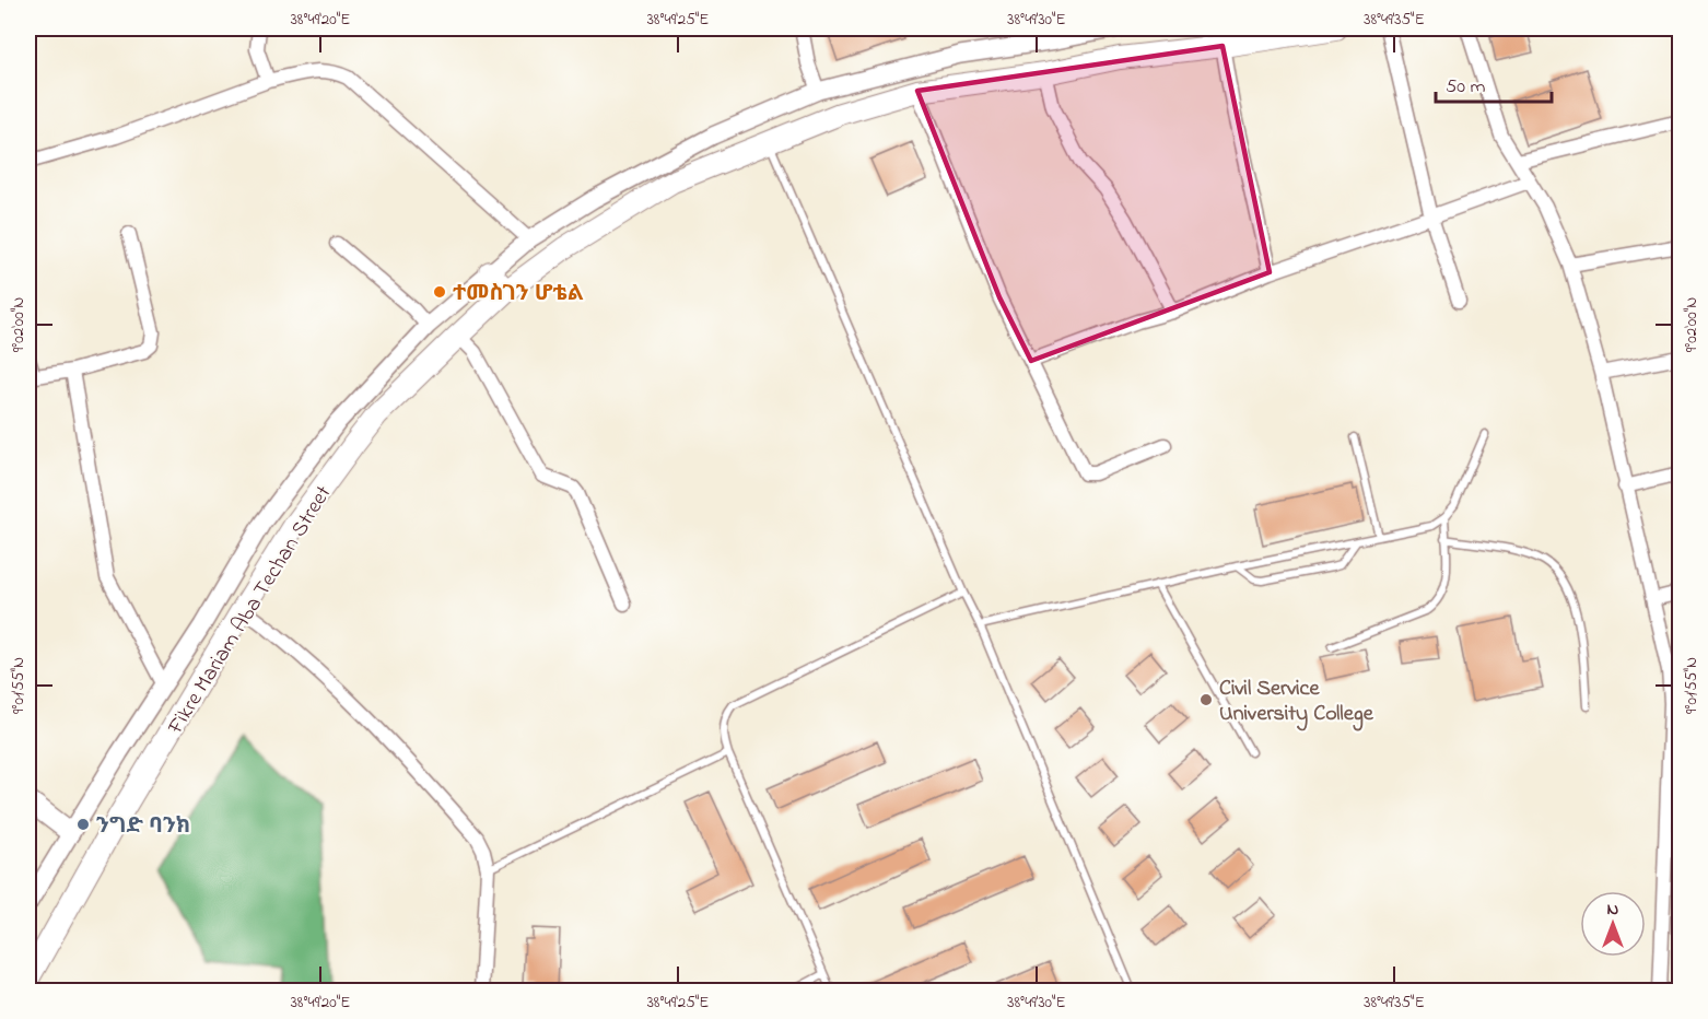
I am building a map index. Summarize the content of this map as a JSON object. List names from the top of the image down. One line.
{"streets":{"main road":["Fikre Mariam Aba Techan Street"]},"places":["ተመስገን ሆቴል","Civil Service University College","ንግድ ባንክ"],"scale_bar":"50 m","north":"top","coordinates":["38°49'20\"E","38°49'25\"E","38°49'30\"E","38°49'35\"E","9°02'00\"N","9°01'55\"N"]}
